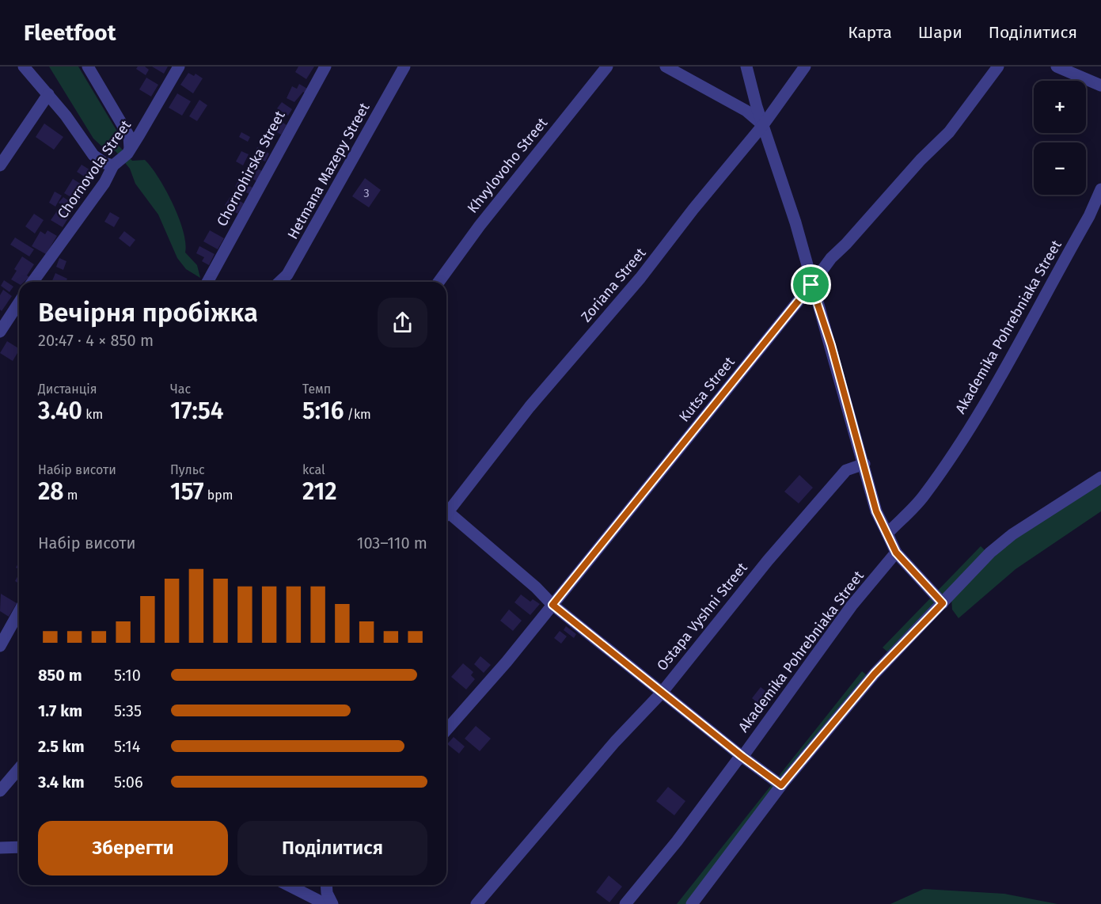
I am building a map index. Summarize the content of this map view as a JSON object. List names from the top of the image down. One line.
{"streets":{"street":["Khvylovoho Street","Chornohirska Street","Chornovola Street","Hetmana Mazepy Street","Zoriana Street","Akademika Pohrebniaka Street","Kutsa Street","Ostapa Vyshni Street"]},"house_numbers":["3"],"page":{"header":"Fleetfoot","nav":["Карта","Шари","Поділитися"],"map_buttons":["+","−"],"heading":["Вечірня пробіжка","20:47 · 4 × 850 m"],"stats":[["Дистанція","3.40 km"],["Час","17:54"],["Темп","5:16 /km"],["Набір висоти","28 m"],["Пульс","157 bpm"],["kcal","212"]],"chart":["Набір висоти","103–110 m"],"list":[{"name":"850 m","note":"5:10"},{"name":"1.7 km","note":"5:35"},{"name":"2.5 km","note":"5:14"},{"name":"3.4 km","note":"5:06"}],"buttons":["Зберегти","Поділитися"]}}
